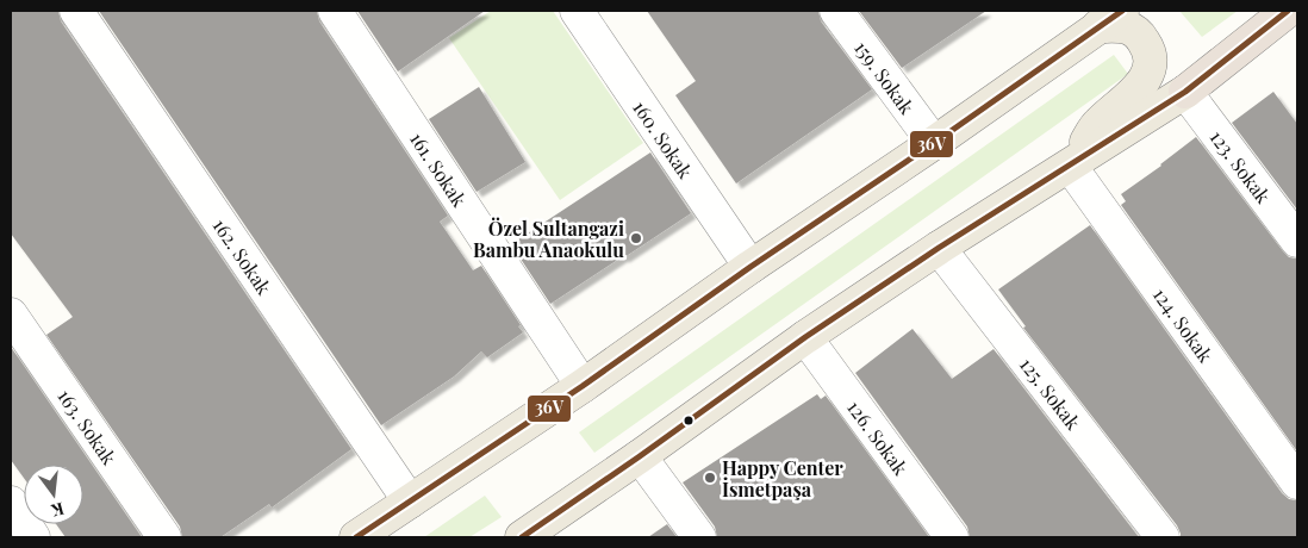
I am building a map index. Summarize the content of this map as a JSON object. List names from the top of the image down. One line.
{"streets":{"street":["159. Sokak","160. Sokak","123. Sokak","161. Sokak","162. Sokak","124. Sokak","125. Sokak","163. Sokak","126. Sokak"]},"places":["Özel Sultangazi Bambu Anaokulu","Happy Center İsmetpaşa"],"lines":["transit line 36V"],"north":"bottom"}
